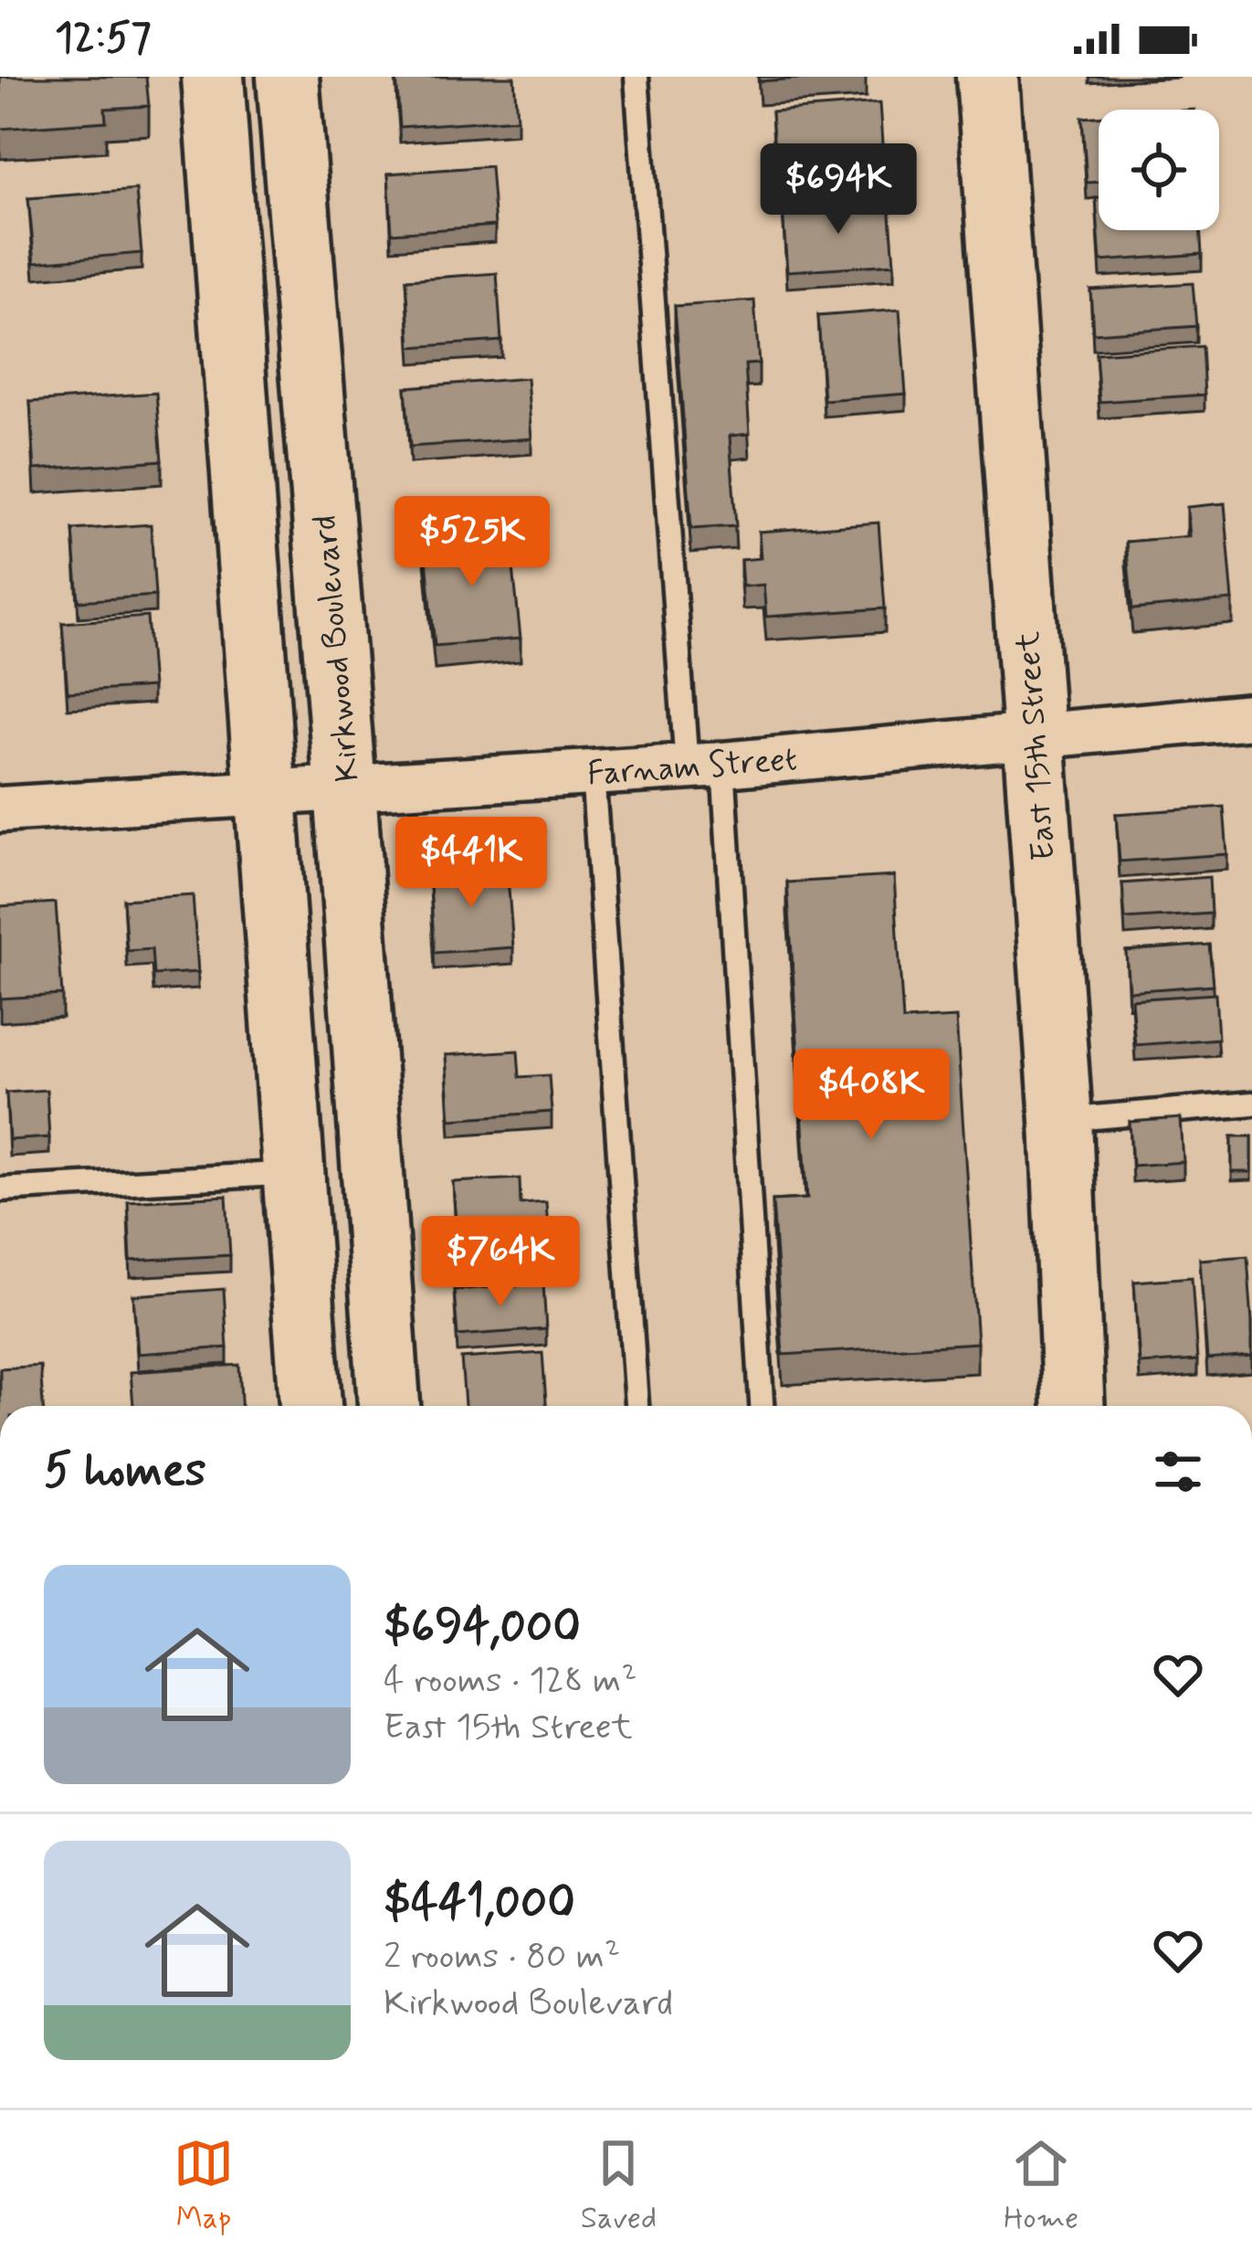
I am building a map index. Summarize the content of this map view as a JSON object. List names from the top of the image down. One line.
{"streets":{"street":["Kirkwood Boulevard","East 15th Street","Farnam Street"]},"crossings":[["Kirkwood Boulevard","Farnam Street"],["East 15th Street","Farnam Street"]],"page":{"status":"12:57","price":["$694K","$525K","$441K","$408K","$764K"],"heading":"5 homes","list":[{"name":"$694,000","note":"4 rooms · 128 m² · East 15th Street"},{"name":"$441,000","note":"2 rooms · 80 m² · Kirkwood Boulevard"}],"tabs":["Map","Saved","Home"]}}
